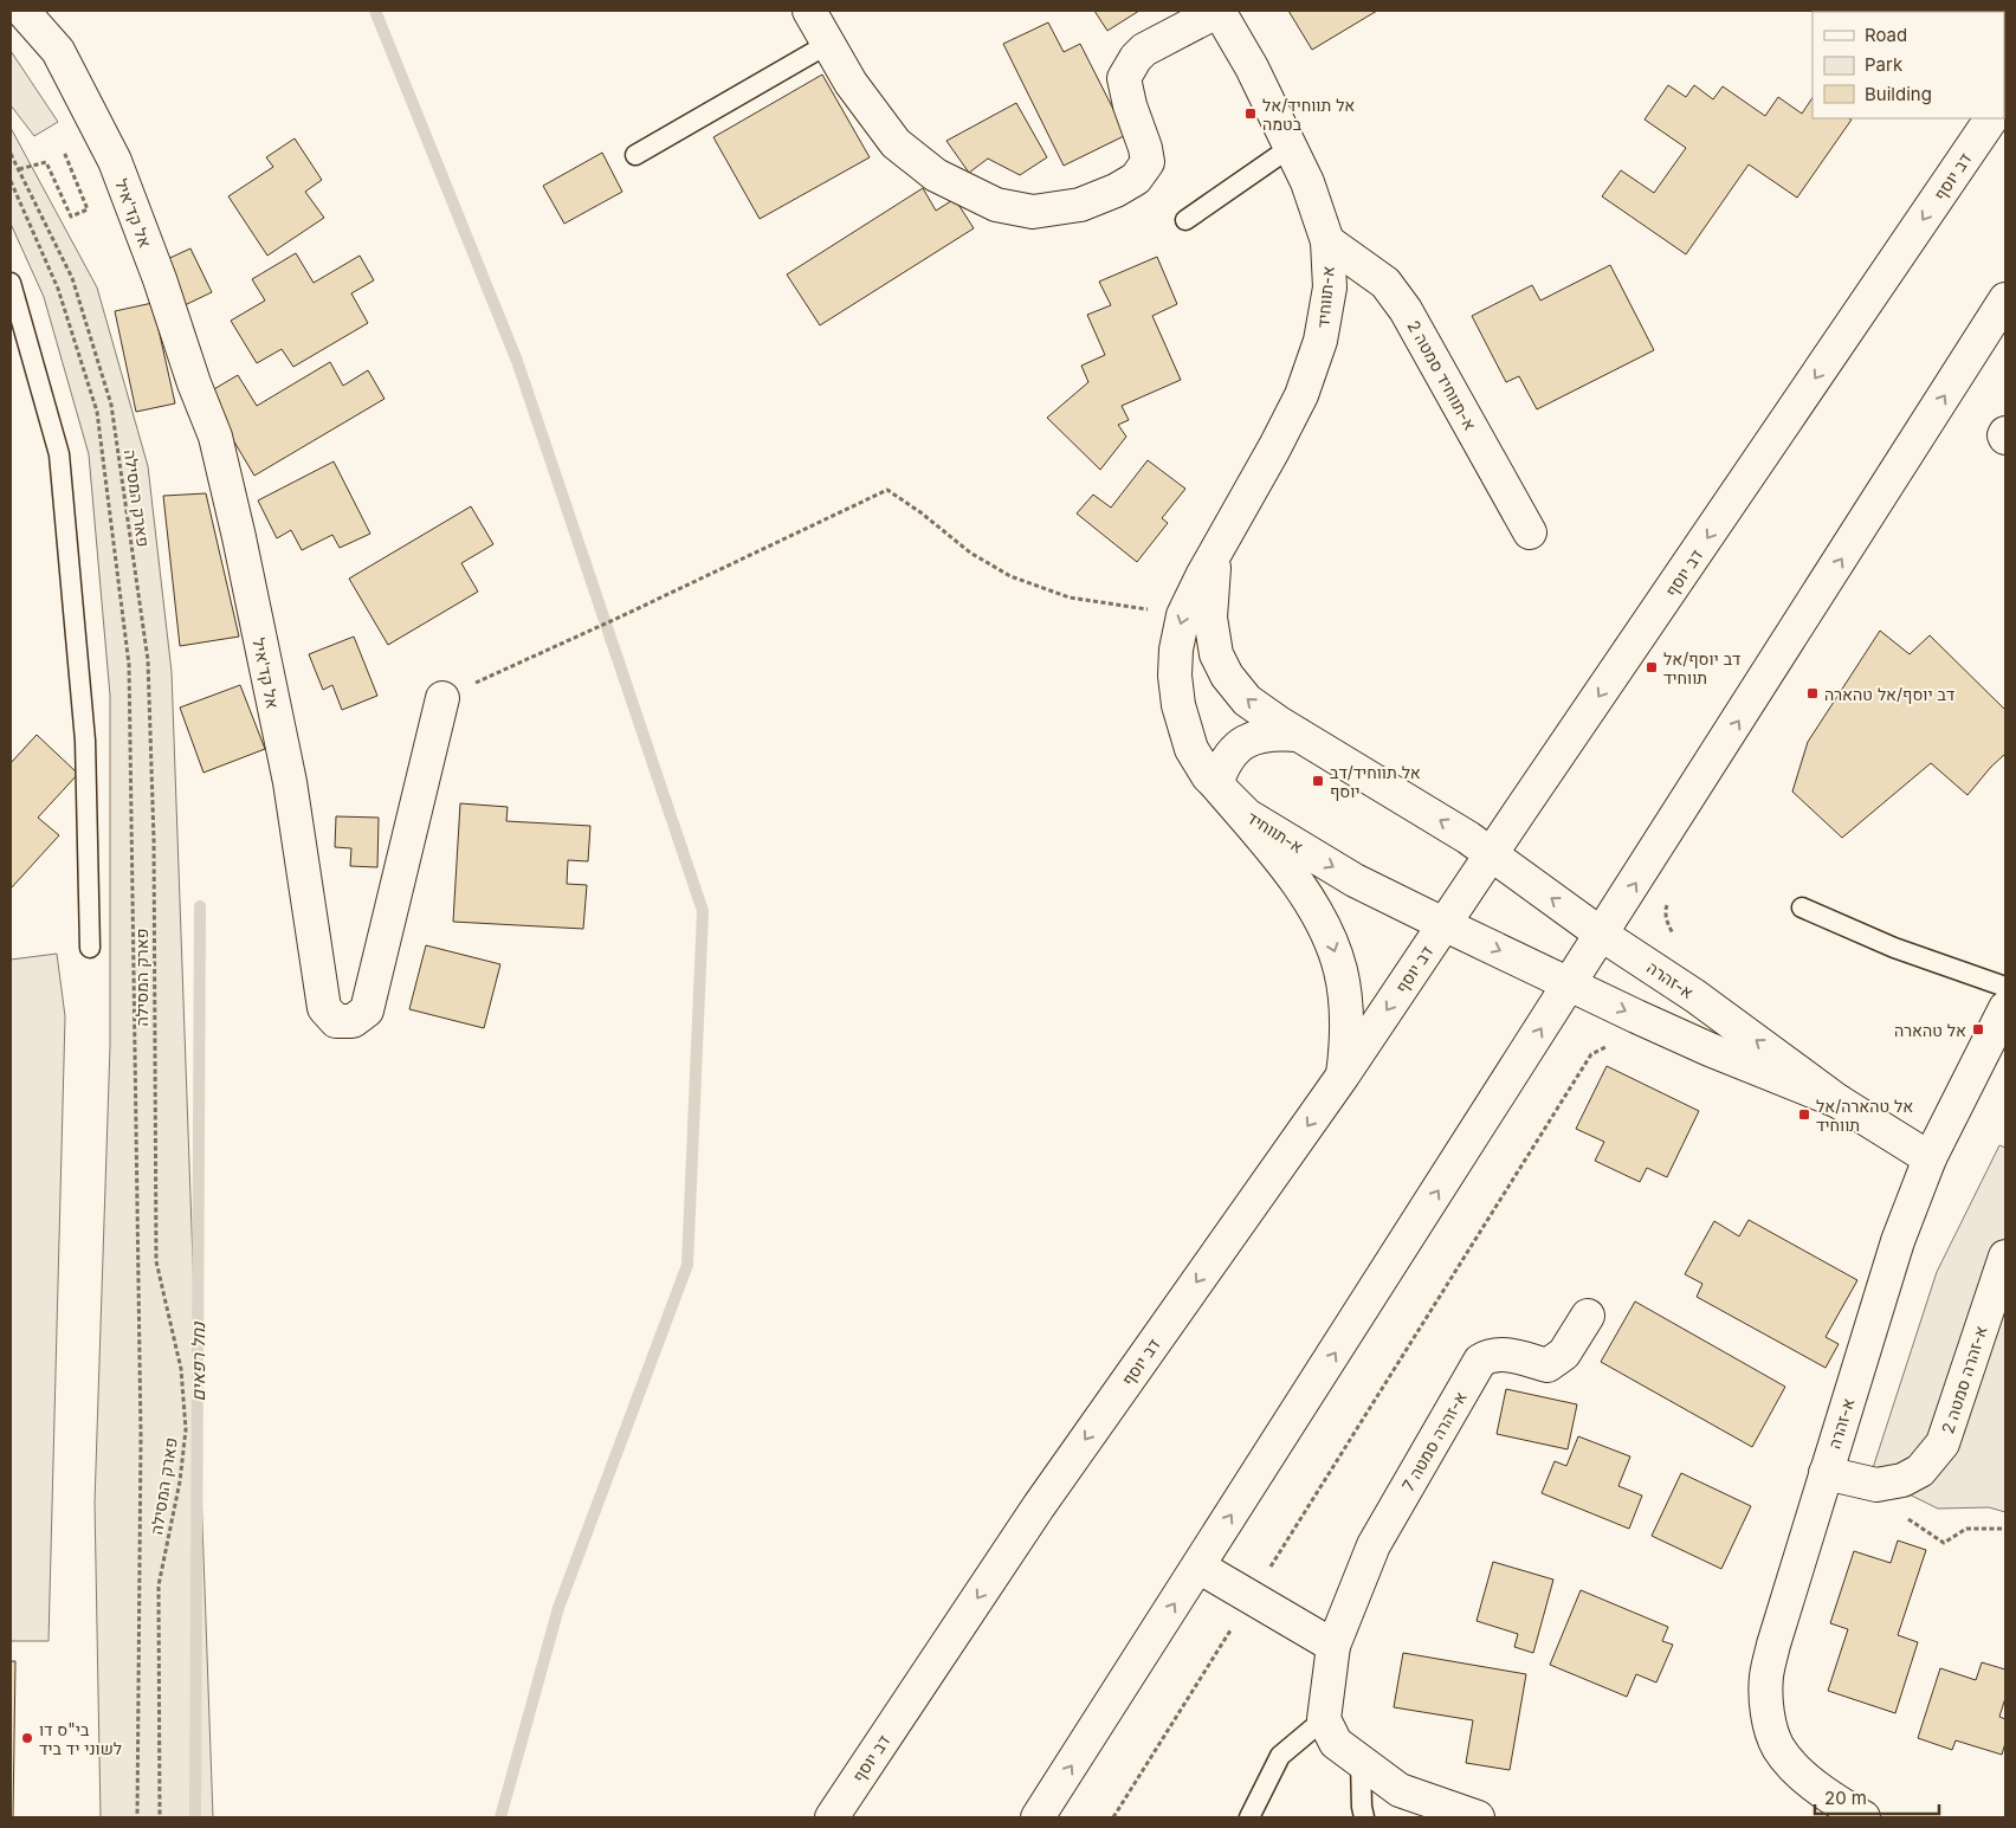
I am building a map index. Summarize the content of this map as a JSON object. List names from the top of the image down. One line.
{"streets":{"street":["דב יוסף","אל קד'איל","א-תווחיד","א-תווחיד סמטה 2","א-זהרה","א-זהרה סמטה 2","א-זהרה סמטה 7"],"path":["פארק המסילה"]},"crossings":[["דב יוסף","א-תווחיד"],["דב יוסף","א-זהרה"],["א-תווחיד","א-תווחיד סמטה 2"],["א-תווחיד","א-זהרה"],["א-זהרה","א-זהרה סמטה 2"]],"water":["נחל רפאים"],"places":{"transit":["אל תווחיד/אל בטמה","דב יוסף/אל תווחיד","דב יוסף/אל טהארה","אל תווחיד/דב יוסף","אל טהארה","אל טהארה/אל תווחיד"],"other":["בי\"ס דו לשוני יד ביד"]},"legend":["Road","Park","Building"],"scale_bar":"20 m"}
